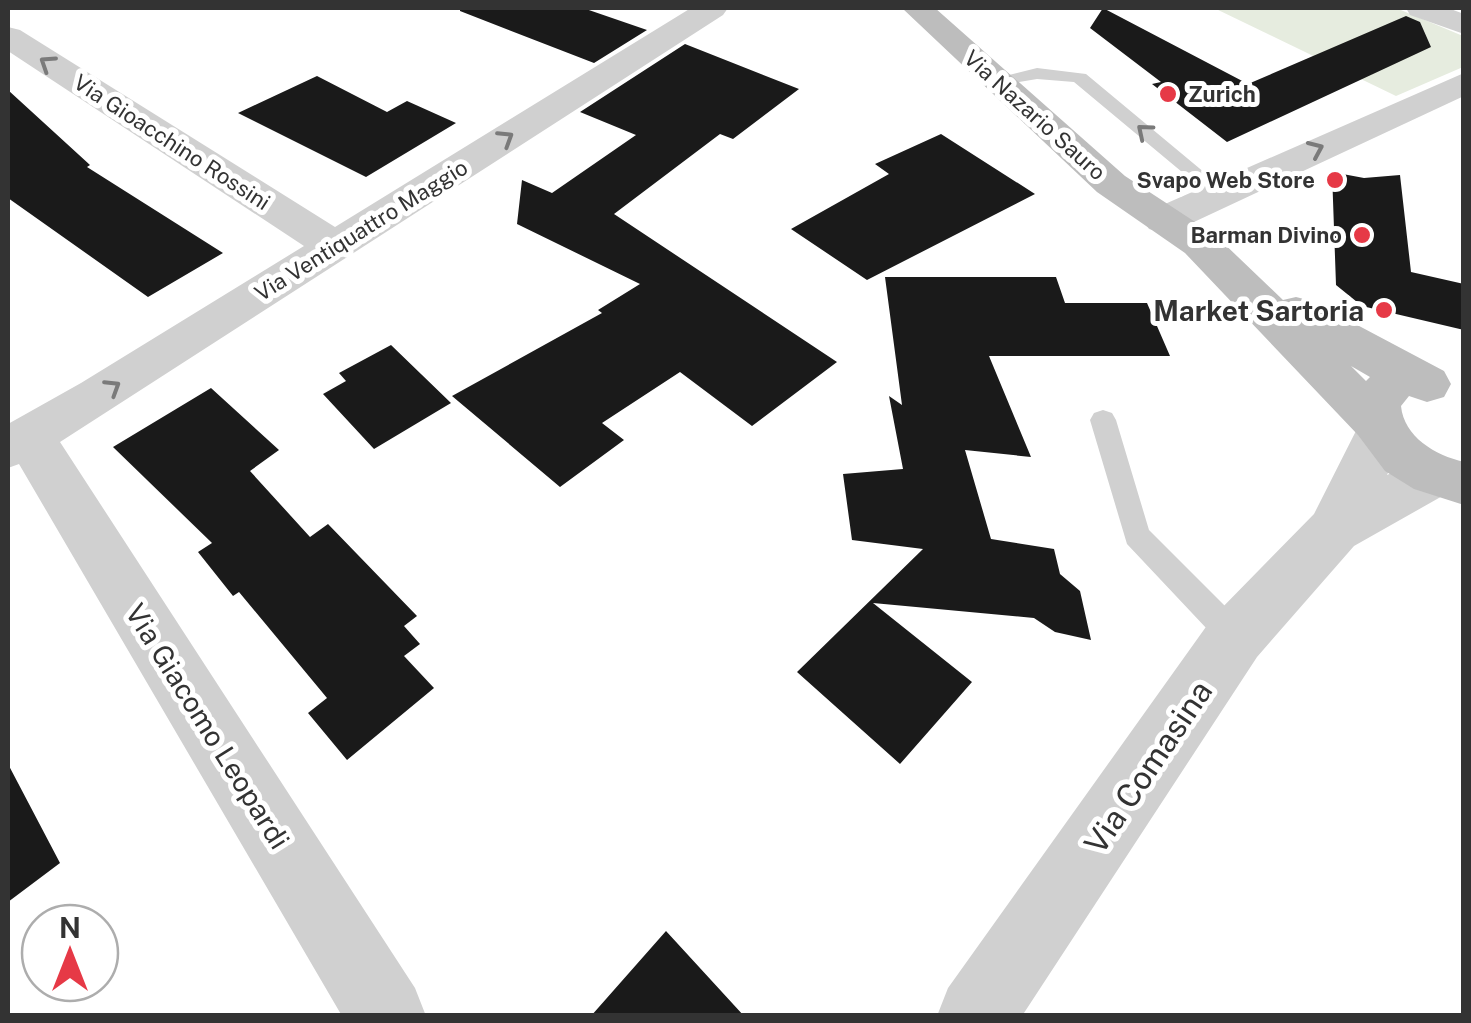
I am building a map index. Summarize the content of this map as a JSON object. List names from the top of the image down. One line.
{"streets":{"main road":["Via Nazario Sauro"],"street":["Via Gioacchino Rossini","Via Ventiquattro Maggio","Via Giacomo Leopardi","Via Comasina"]},"crossings":[["Via Nazario Sauro","Via Comasina"],["Via Gioacchino Rossini","Via Ventiquattro Maggio"],["Via Ventiquattro Maggio","Via Giacomo Leopardi"]],"one_way":["Via Gioacchino Rossini","Via Ventiquattro Maggio"],"places":["Zurich","Svapo Web Store","Barman Divino","Market Sartoria"],"north":"top"}
